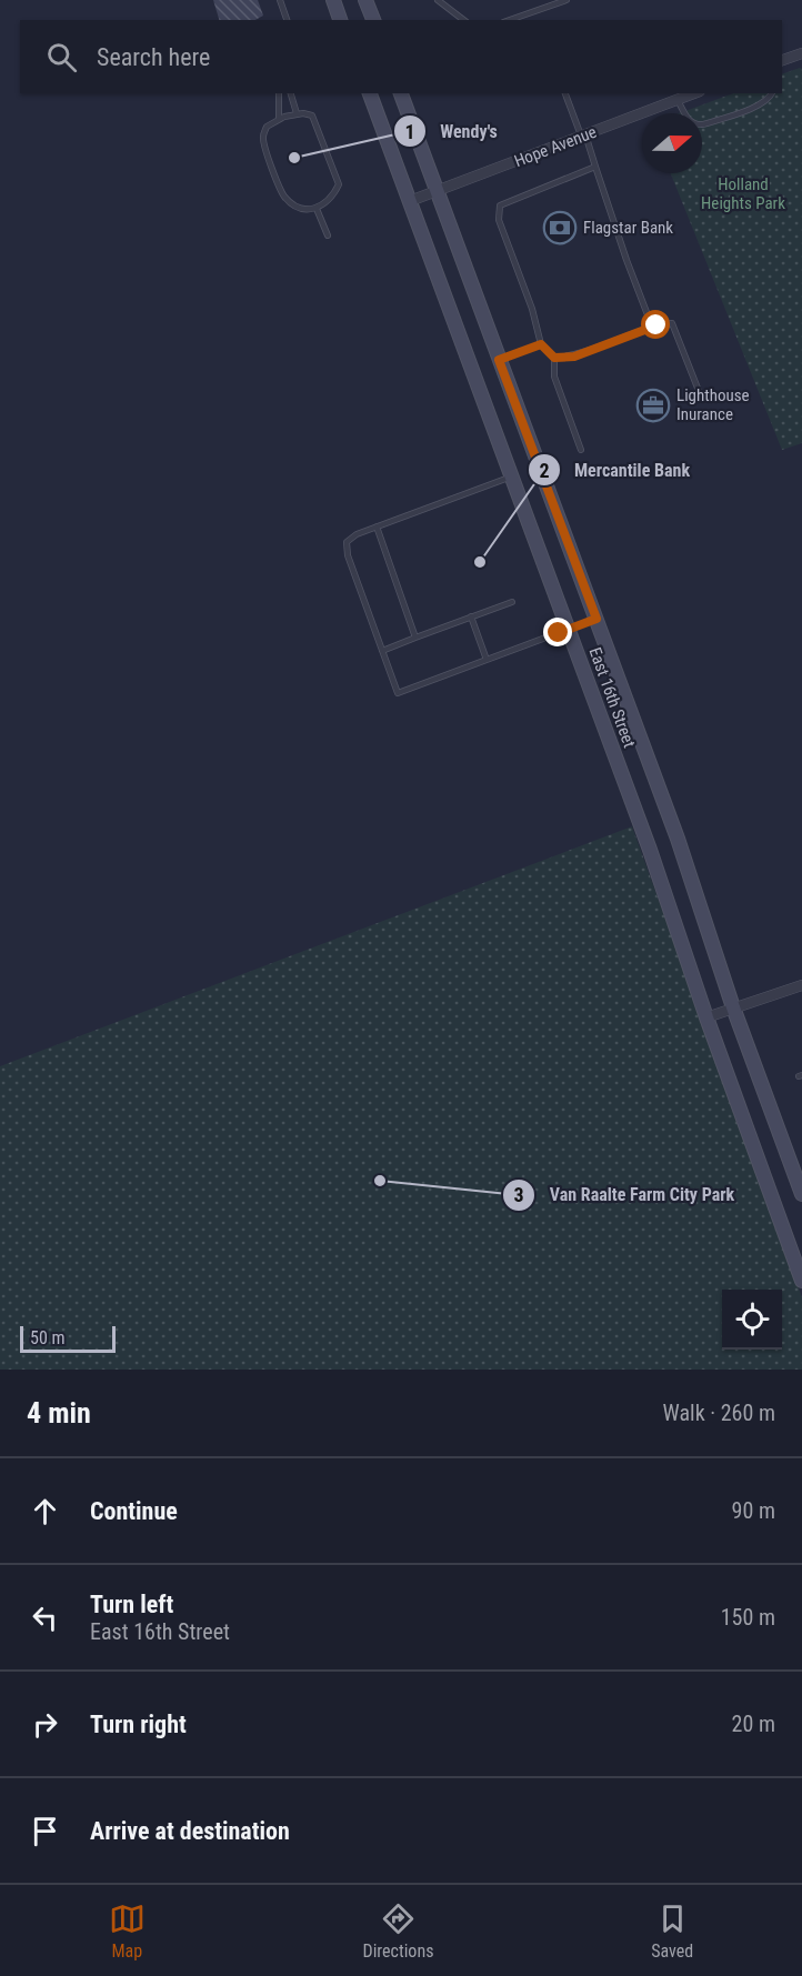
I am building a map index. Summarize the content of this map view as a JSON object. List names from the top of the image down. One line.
{"streets":{"main road":["East 16th Street"],"street":["Hope Avenue"]},"crossings":[["Hope Avenue","East 16th Street"]],"parks":["Holland Heights Park"],"places":{"other":["Wendy's","Mercantile Bank","Van Raalte Farm City Park"],"bank":["Flagstar Bank"],"office":["Lighthouse Inurance"]},"scale_bar":"50 m","north":"right","page":{"search":"Search here","scale":"50 m","heading":["4 min","Walk · 260 m"],"list":[["Continue","90 m"],["Turn left","East 16th Street","150 m"],["Turn right","20 m"],"Arrive at destination"],"nav":["Map","Directions","Saved"]}}
